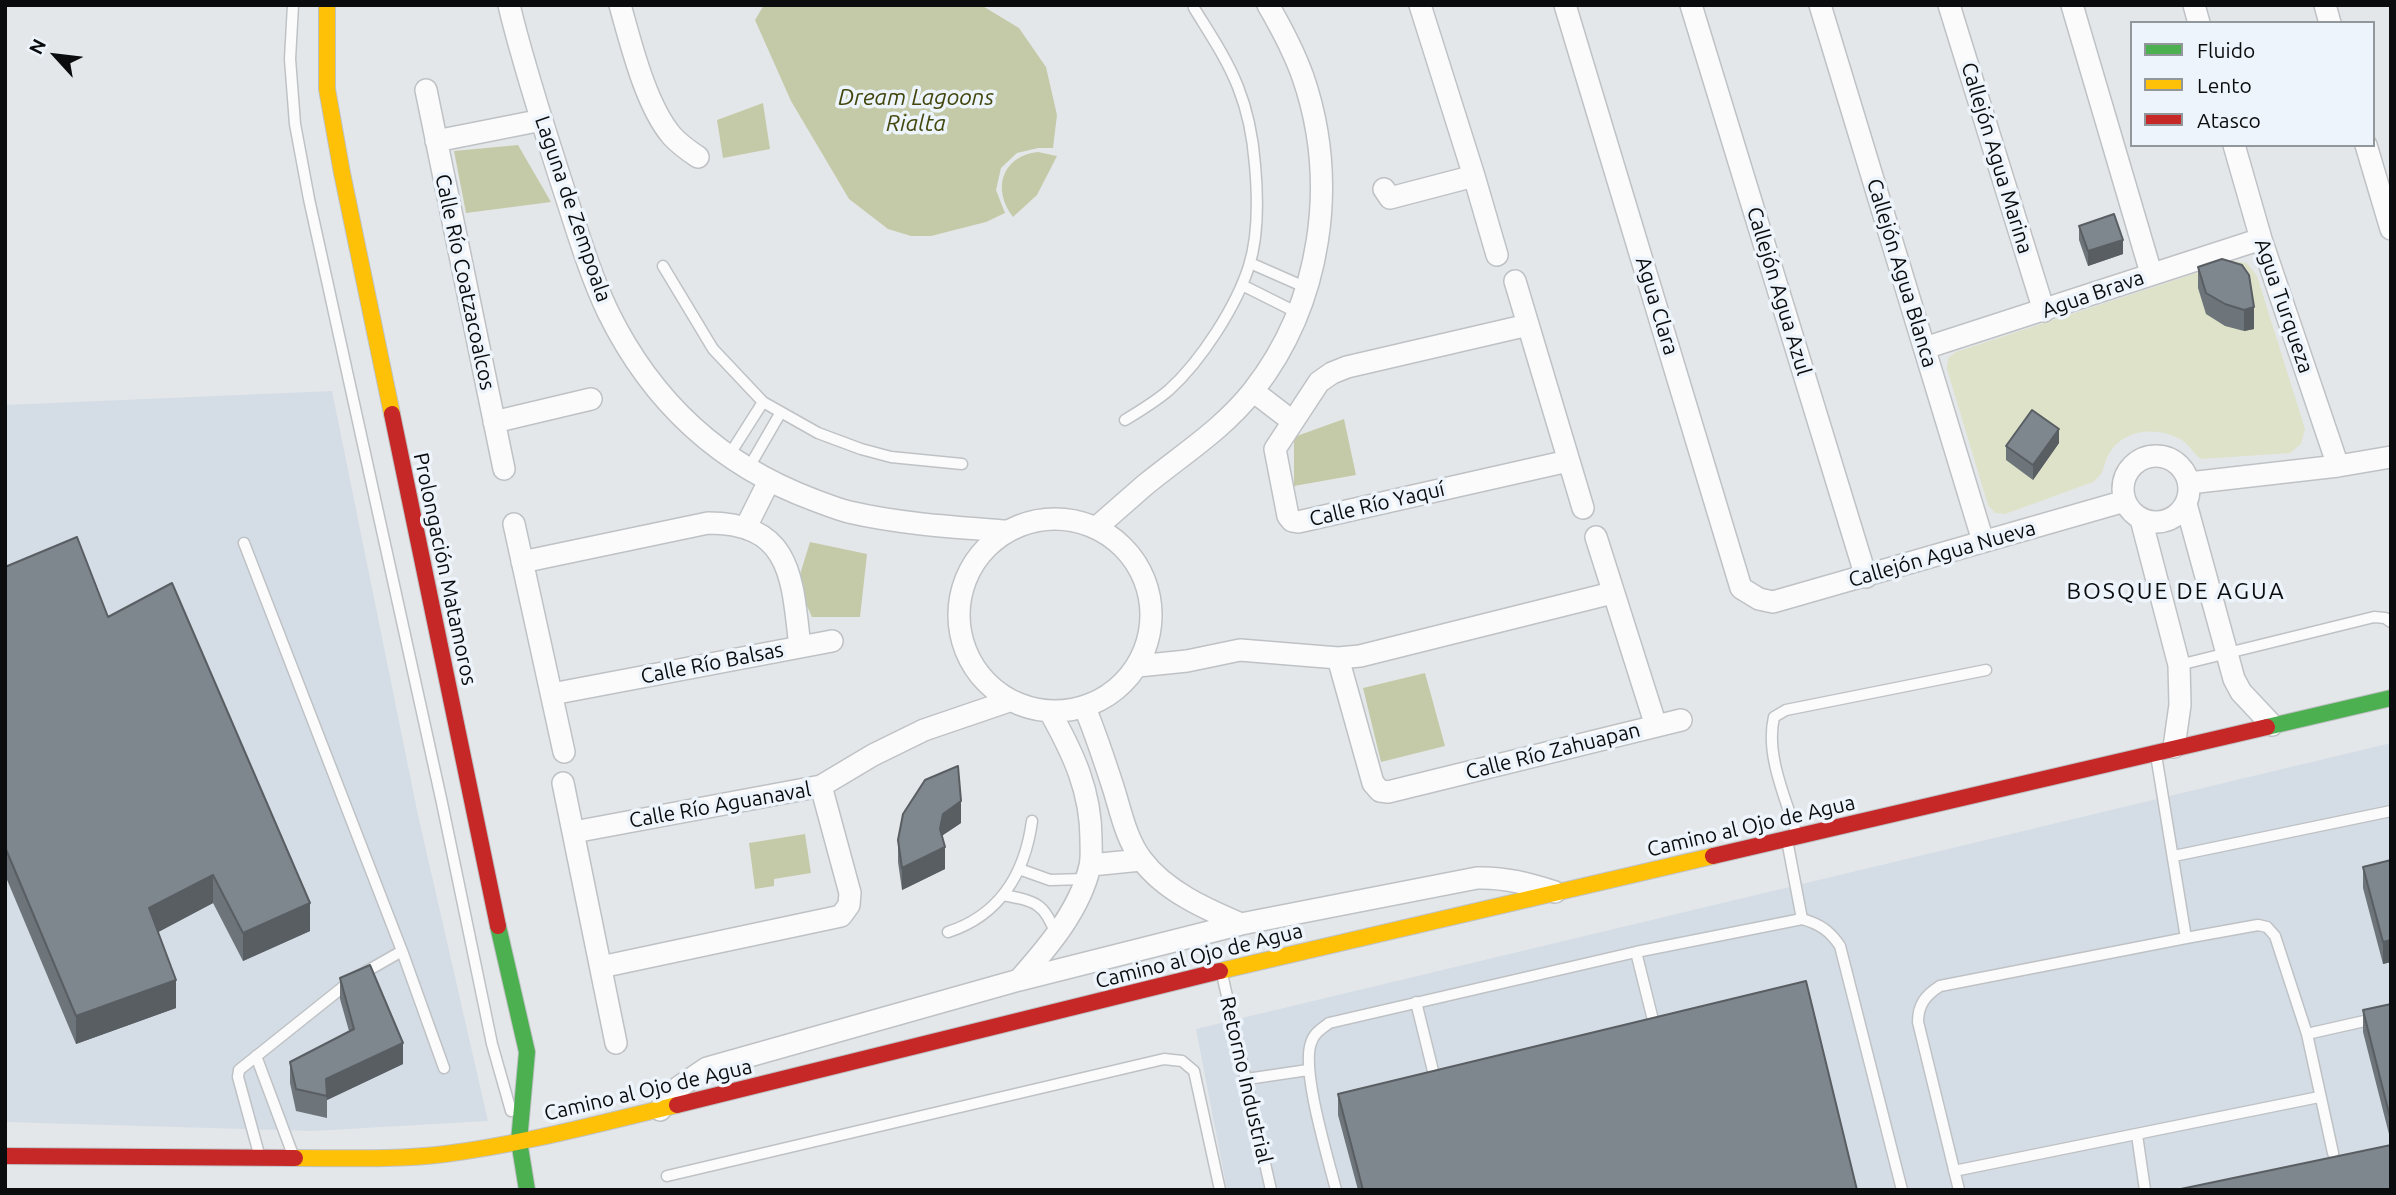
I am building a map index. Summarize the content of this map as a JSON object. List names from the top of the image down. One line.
{"streets":{"street":["Callejón Agua Marina","Laguna de Zempoala","Callejón Agua Blanca","Calle Río Coatzacoalcos","Callejón Agua Azul","Agua Brava","Agua Clara","Agua Turqueza","Calle Río Yaquí","Callejón Agua Nueva","Prolongación Matamoros","Calle Río Balsas","Calle Río Zahuapan","Calle Río Aguanaval","Camino al Ojo de Agua"],"lane":["Retorno Industrial"]},"crossings":[["Callejón Agua Marina","Agua Brava"],["Callejón Agua Blanca","Agua Brava"],["Callejón Agua Blanca","Callejón Agua Nueva"],["Callejón Agua Azul","Callejón Agua Nueva"],["Agua Brava","Agua Turqueza"],["Agua Clara","Callejón Agua Nueva"],["Prolongación Matamoros","Camino al Ojo de Agua"],["Camino al Ojo de Agua","Retorno Industrial"]],"districts":["BOSQUE DE AGUA"],"water":["Dream Lagoons Rialta"],"legend":["Fluido","Lento","Atasco"],"north":"top left"}
